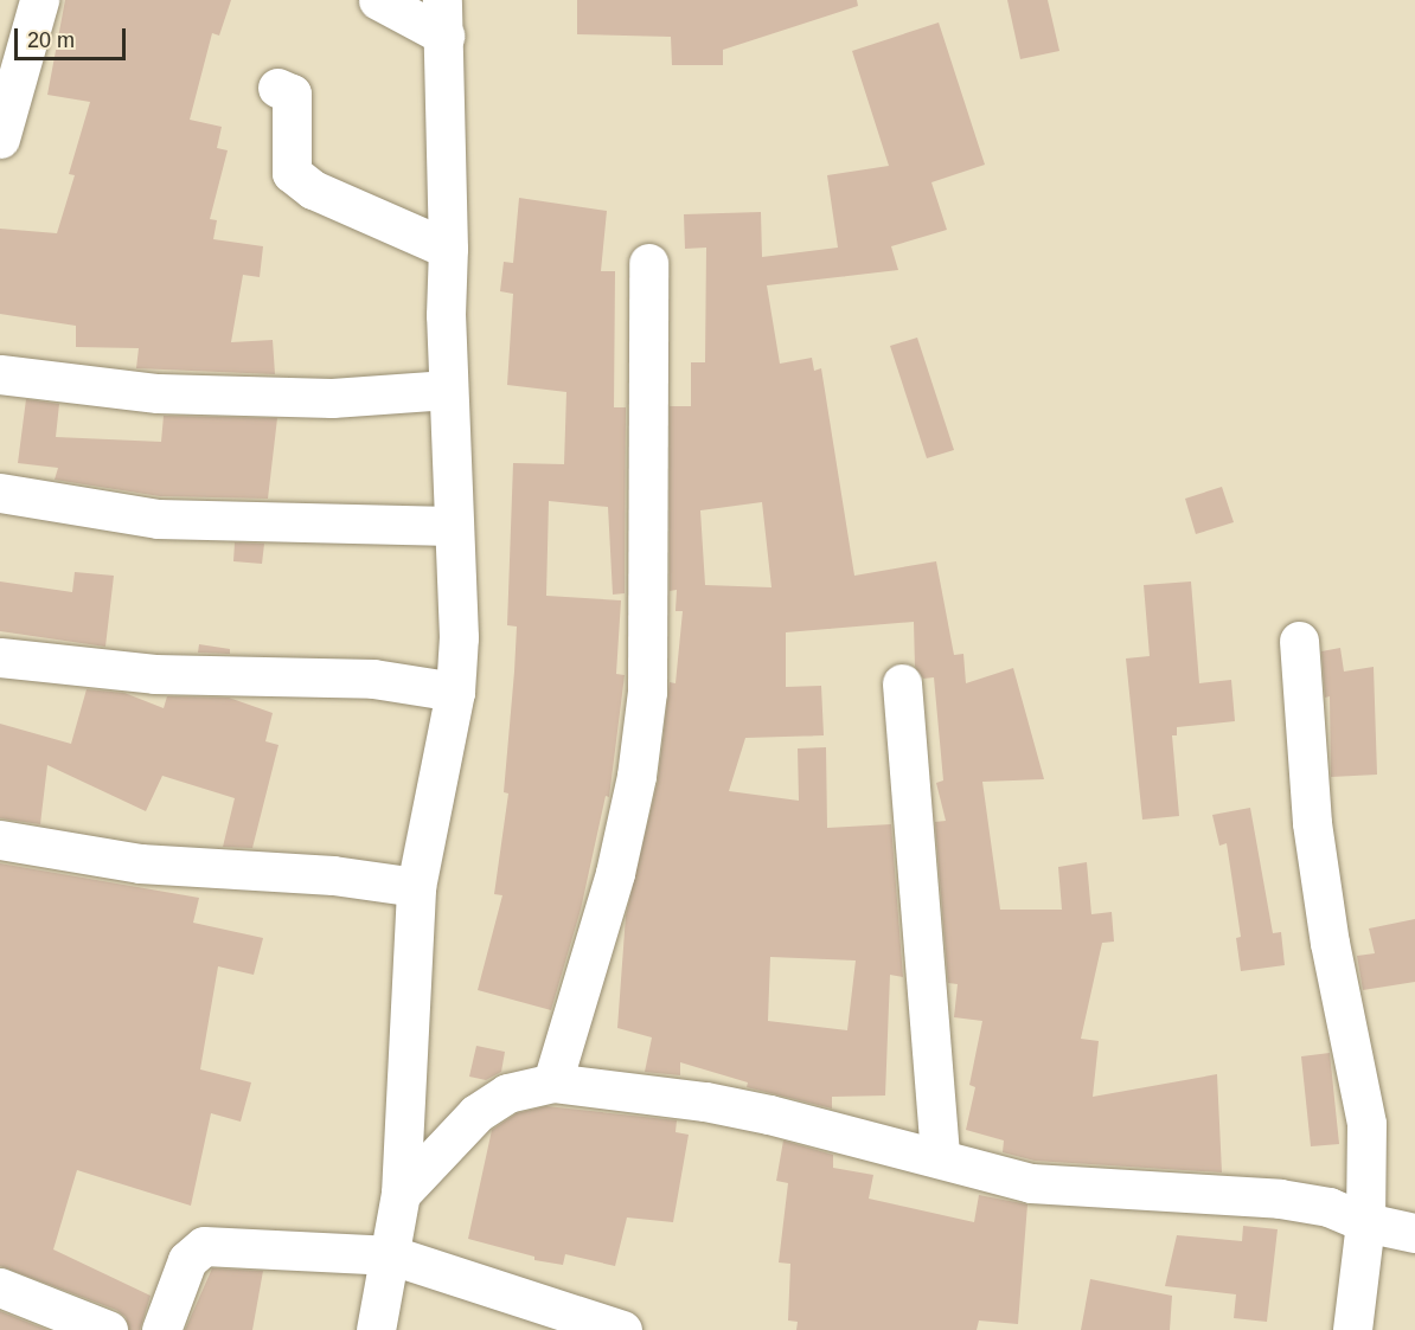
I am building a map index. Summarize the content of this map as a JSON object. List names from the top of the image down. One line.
{"scale_bar":"20 m"}
